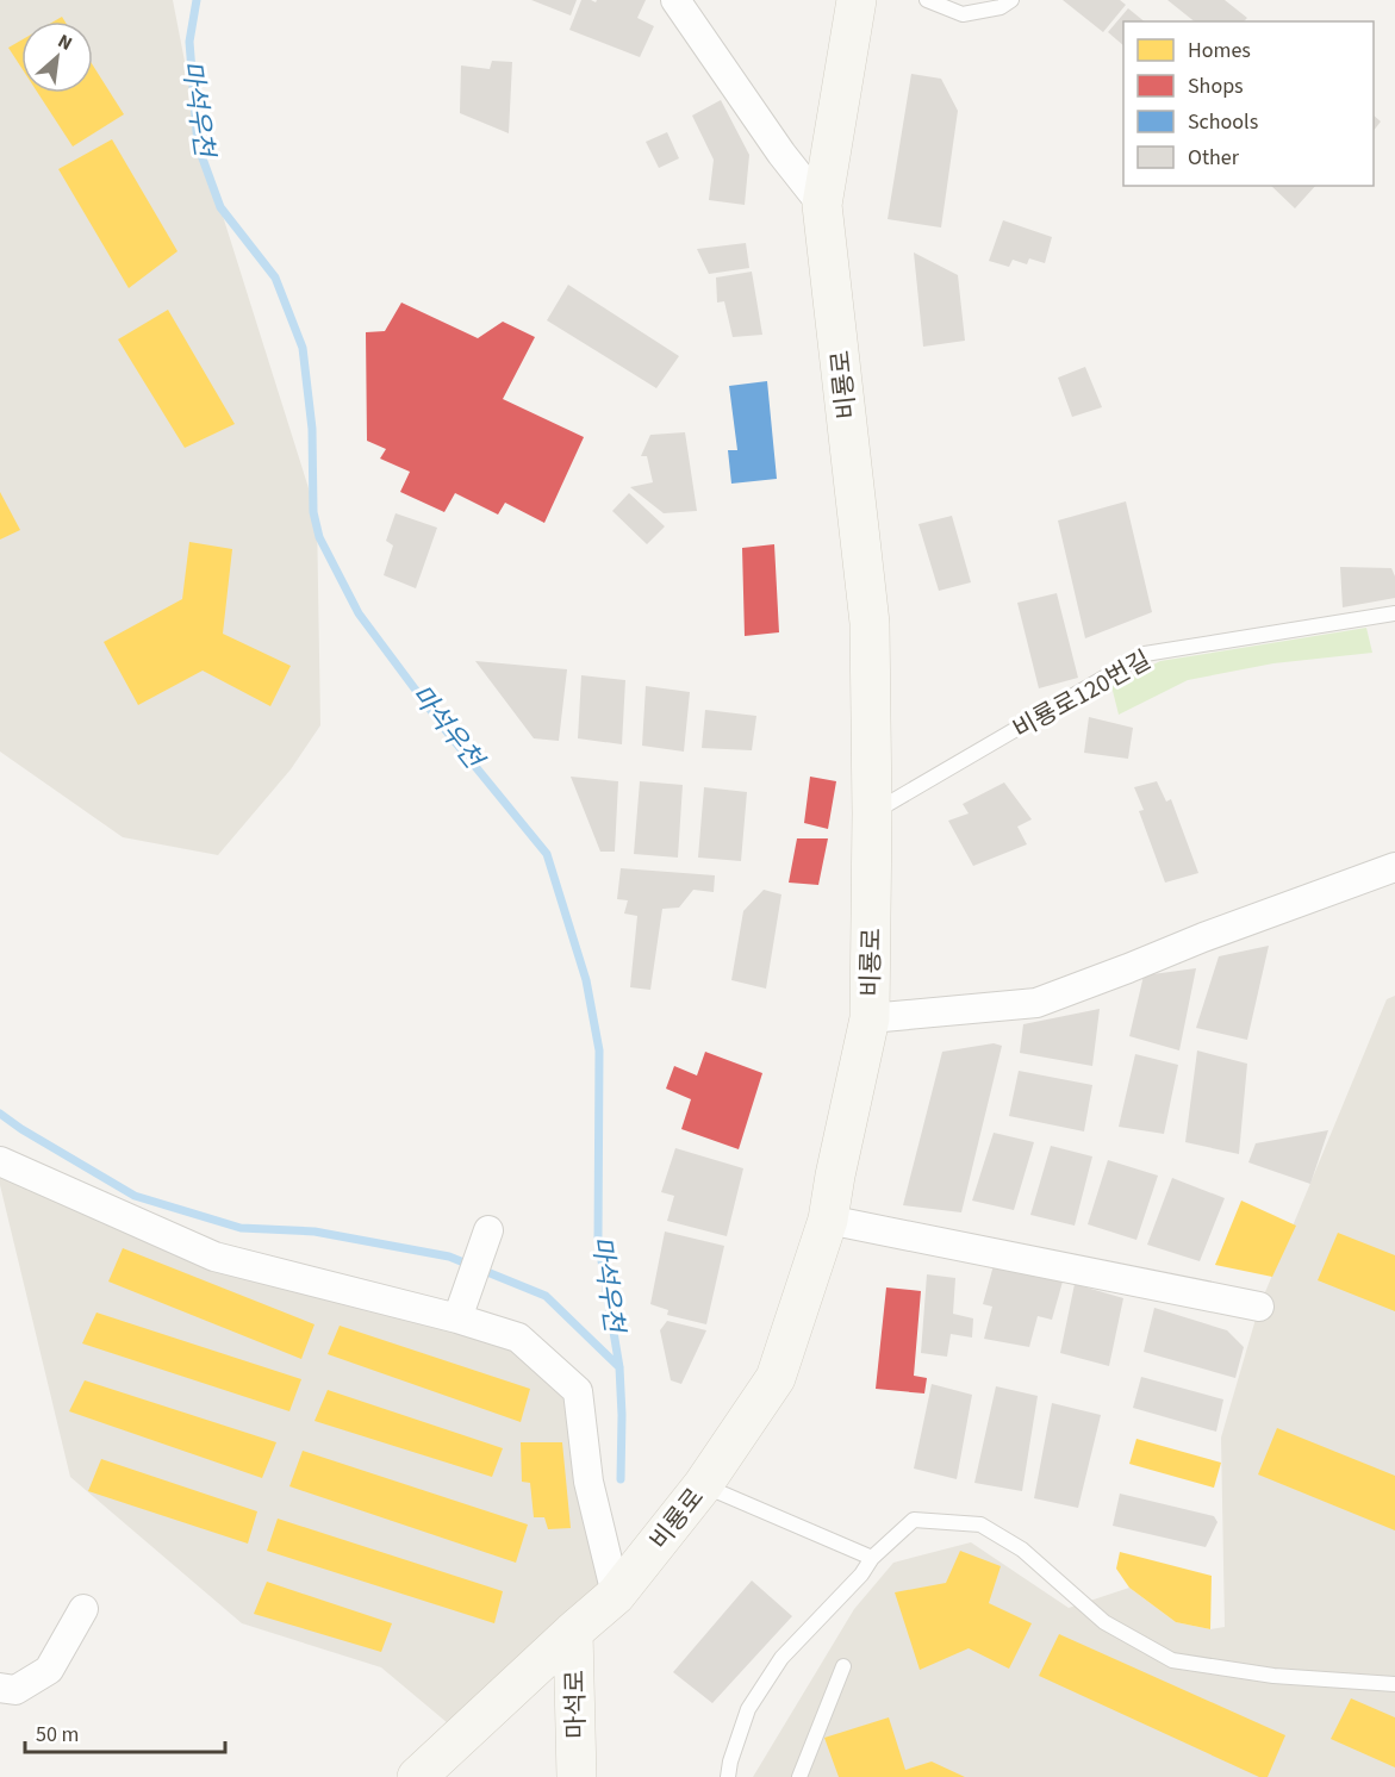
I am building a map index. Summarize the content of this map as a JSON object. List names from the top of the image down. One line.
{"streets":{"main road":["비룡로","마석로"],"lane":["비룡로120번길"]},"crossings":[["비룡로","비룡로120번길"],["비룡로","마석로"]],"water":["마석우천"],"legend":["Homes","Shops","Schools","Other"],"scale_bar":"50 m","north":"top right"}
